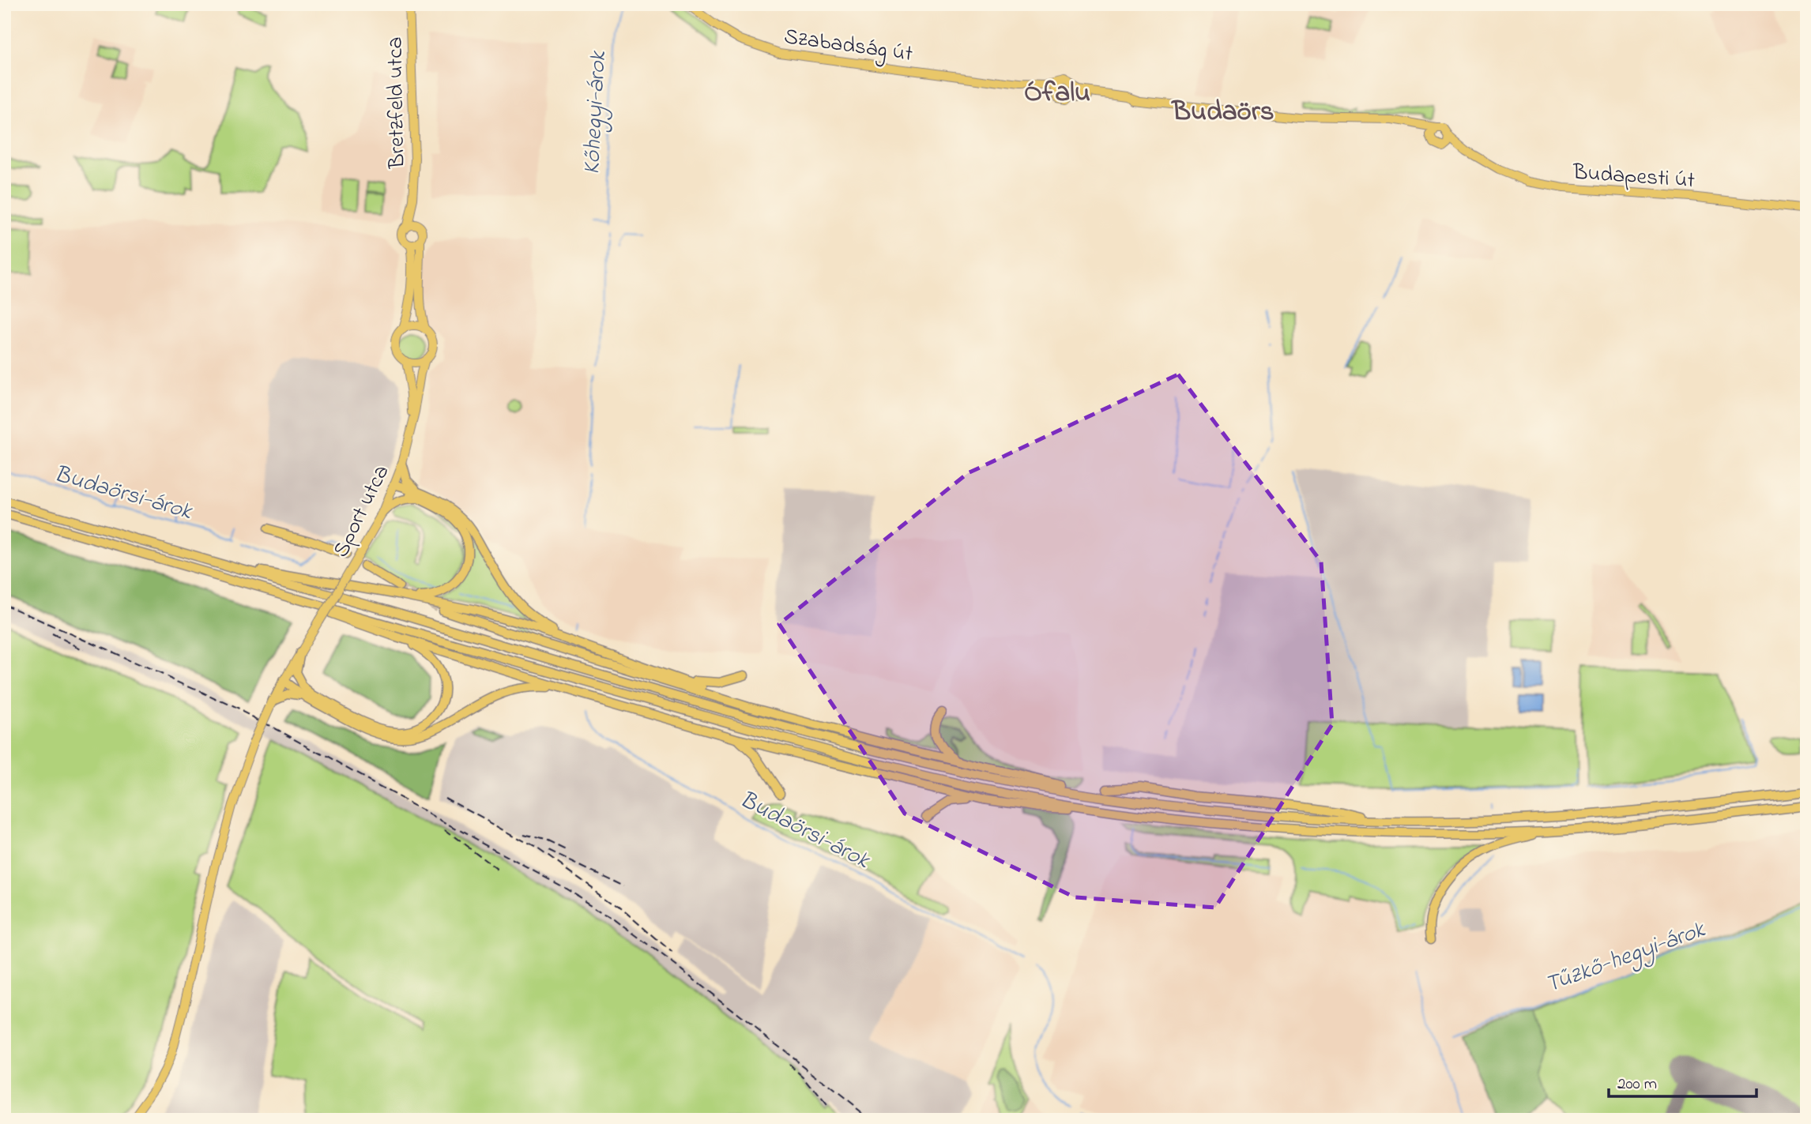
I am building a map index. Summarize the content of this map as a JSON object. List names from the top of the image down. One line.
{"streets":{"main road":["Szabadság út","Bretzfeld utca","Budapesti út","Sport utca"]},"districts":["Ófalu","Budaörs"],"water":["Kőhegyi-árok","Budaörsi-árok","Tűzkő-hegyi-árok"],"scale_bar":"200 m"}
